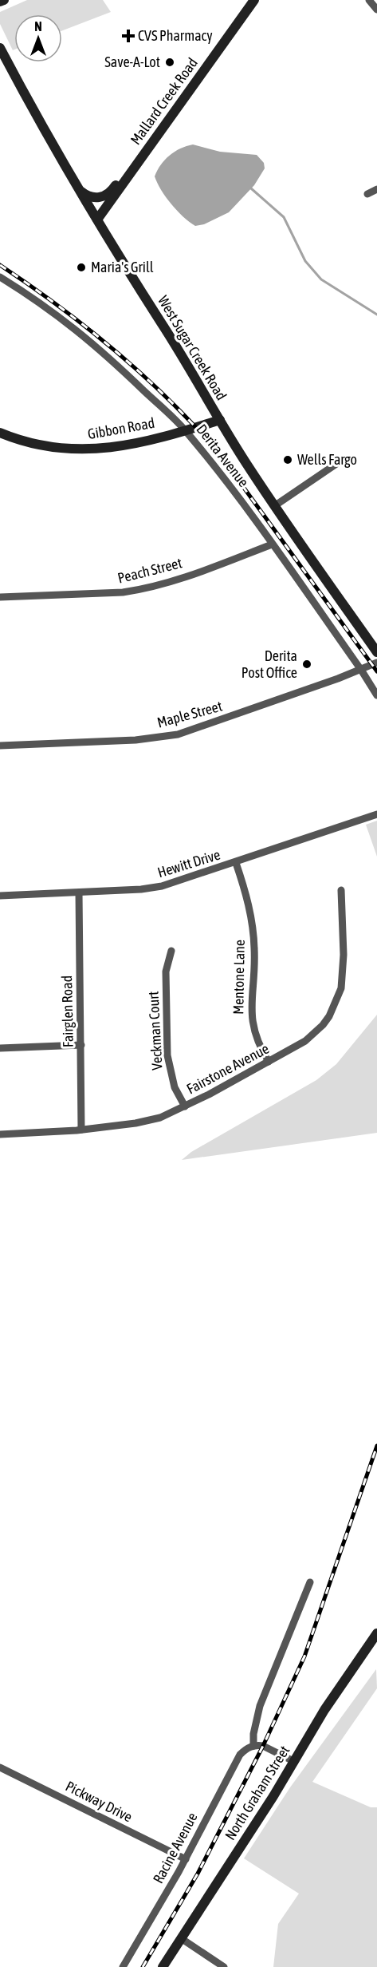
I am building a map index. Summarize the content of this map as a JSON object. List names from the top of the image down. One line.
{"streets":{"main road":["Mallard Creek Road","West Sugar Creek Road","Gibbon Road","North Graham Street"],"street":["Derita Avenue","Peach Street","Maple Street","Hewitt Drive","Mentone Lane","Fairglen Road","Veckman Court","Fairstone Avenue","Pickway Drive","Racine Avenue"]},"crossings":[["Mallard Creek Road","West Sugar Creek Road"],["West Sugar Creek Road","Gibbon Road"],["Gibbon Road","Derita Avenue"],["Derita Avenue","Peach Street"],["Derita Avenue","Maple Street"],["Hewitt Drive","Mentone Lane"],["Hewitt Drive","Fairglen Road"],["Mentone Lane","Fairstone Avenue"],["Fairglen Road","Fairstone Avenue"],["Veckman Court","Fairstone Avenue"],["Pickway Drive","Racine Avenue"]],"places":{"health":["CVS Pharmacy"],"other":["Save-A-Lot","Maria's Grill","Wells Fargo","Derita Post Office"]},"north":"top"}
